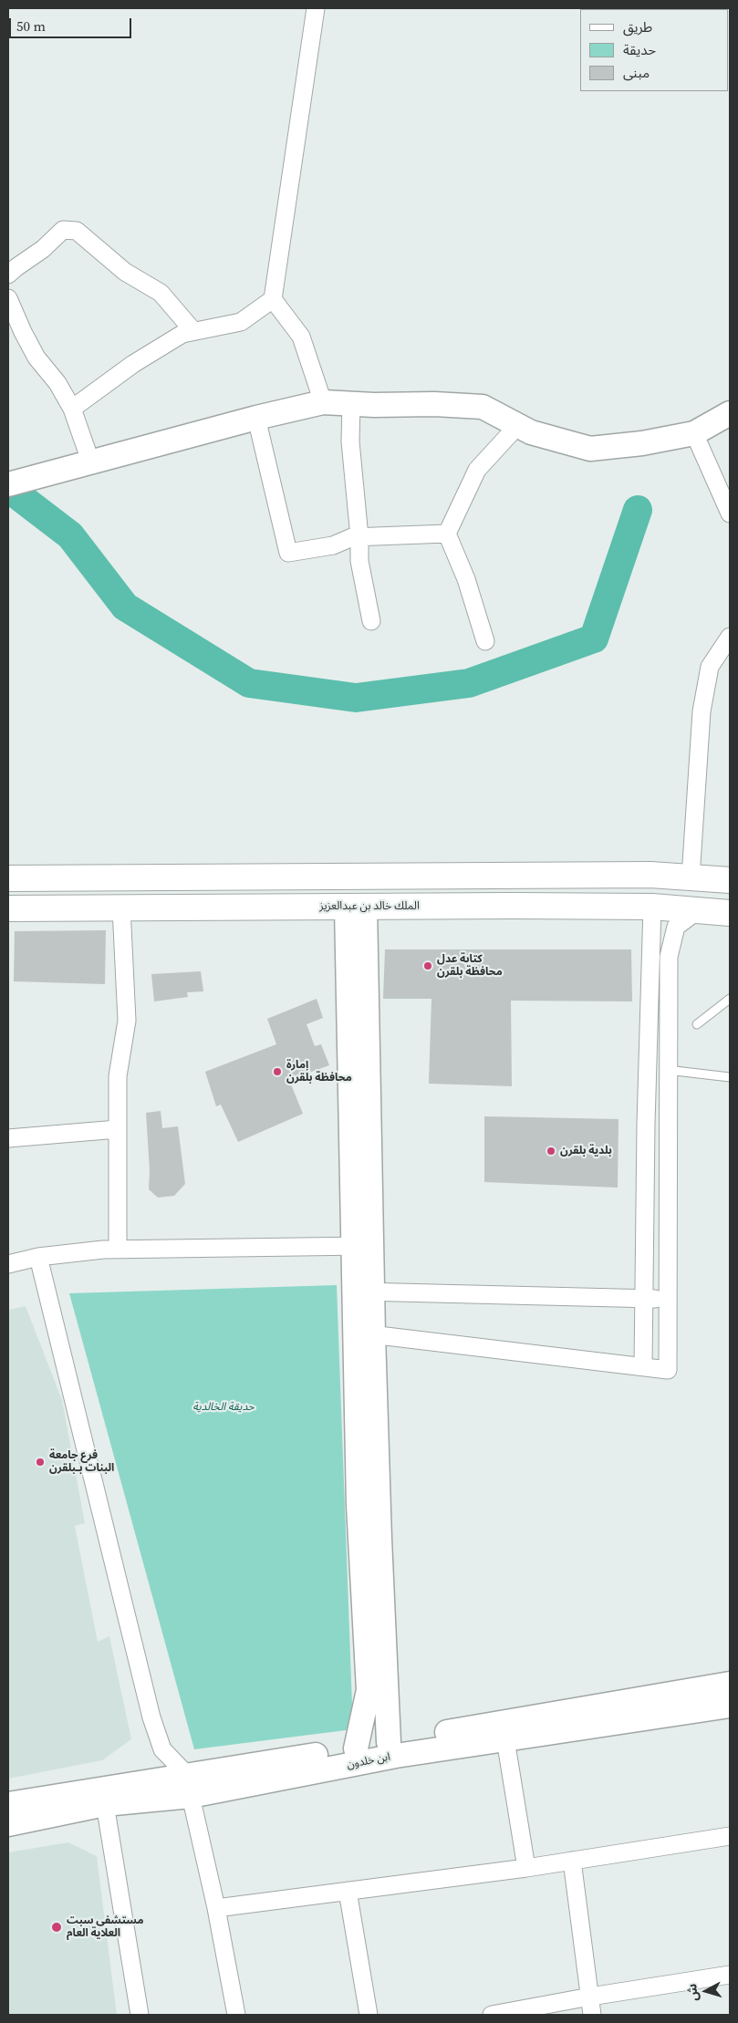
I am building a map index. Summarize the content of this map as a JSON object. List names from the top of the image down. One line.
{"streets":{"highway":["الملك خالد بن عبدالعزيز"],"street":["ابن خلدون"]},"parks":["حديقة الخالدية"],"places":["كتابة عدل محافظة بلقرن","إمارة محافظة بلقرن","بلدية بلقرن","فرع جامعة البنات بـبلقرن","مستشفى سبت العلاية العام"],"legend":["طريق","حديقة","مبنى"],"scale_bar":"50 m","north":"left"}
